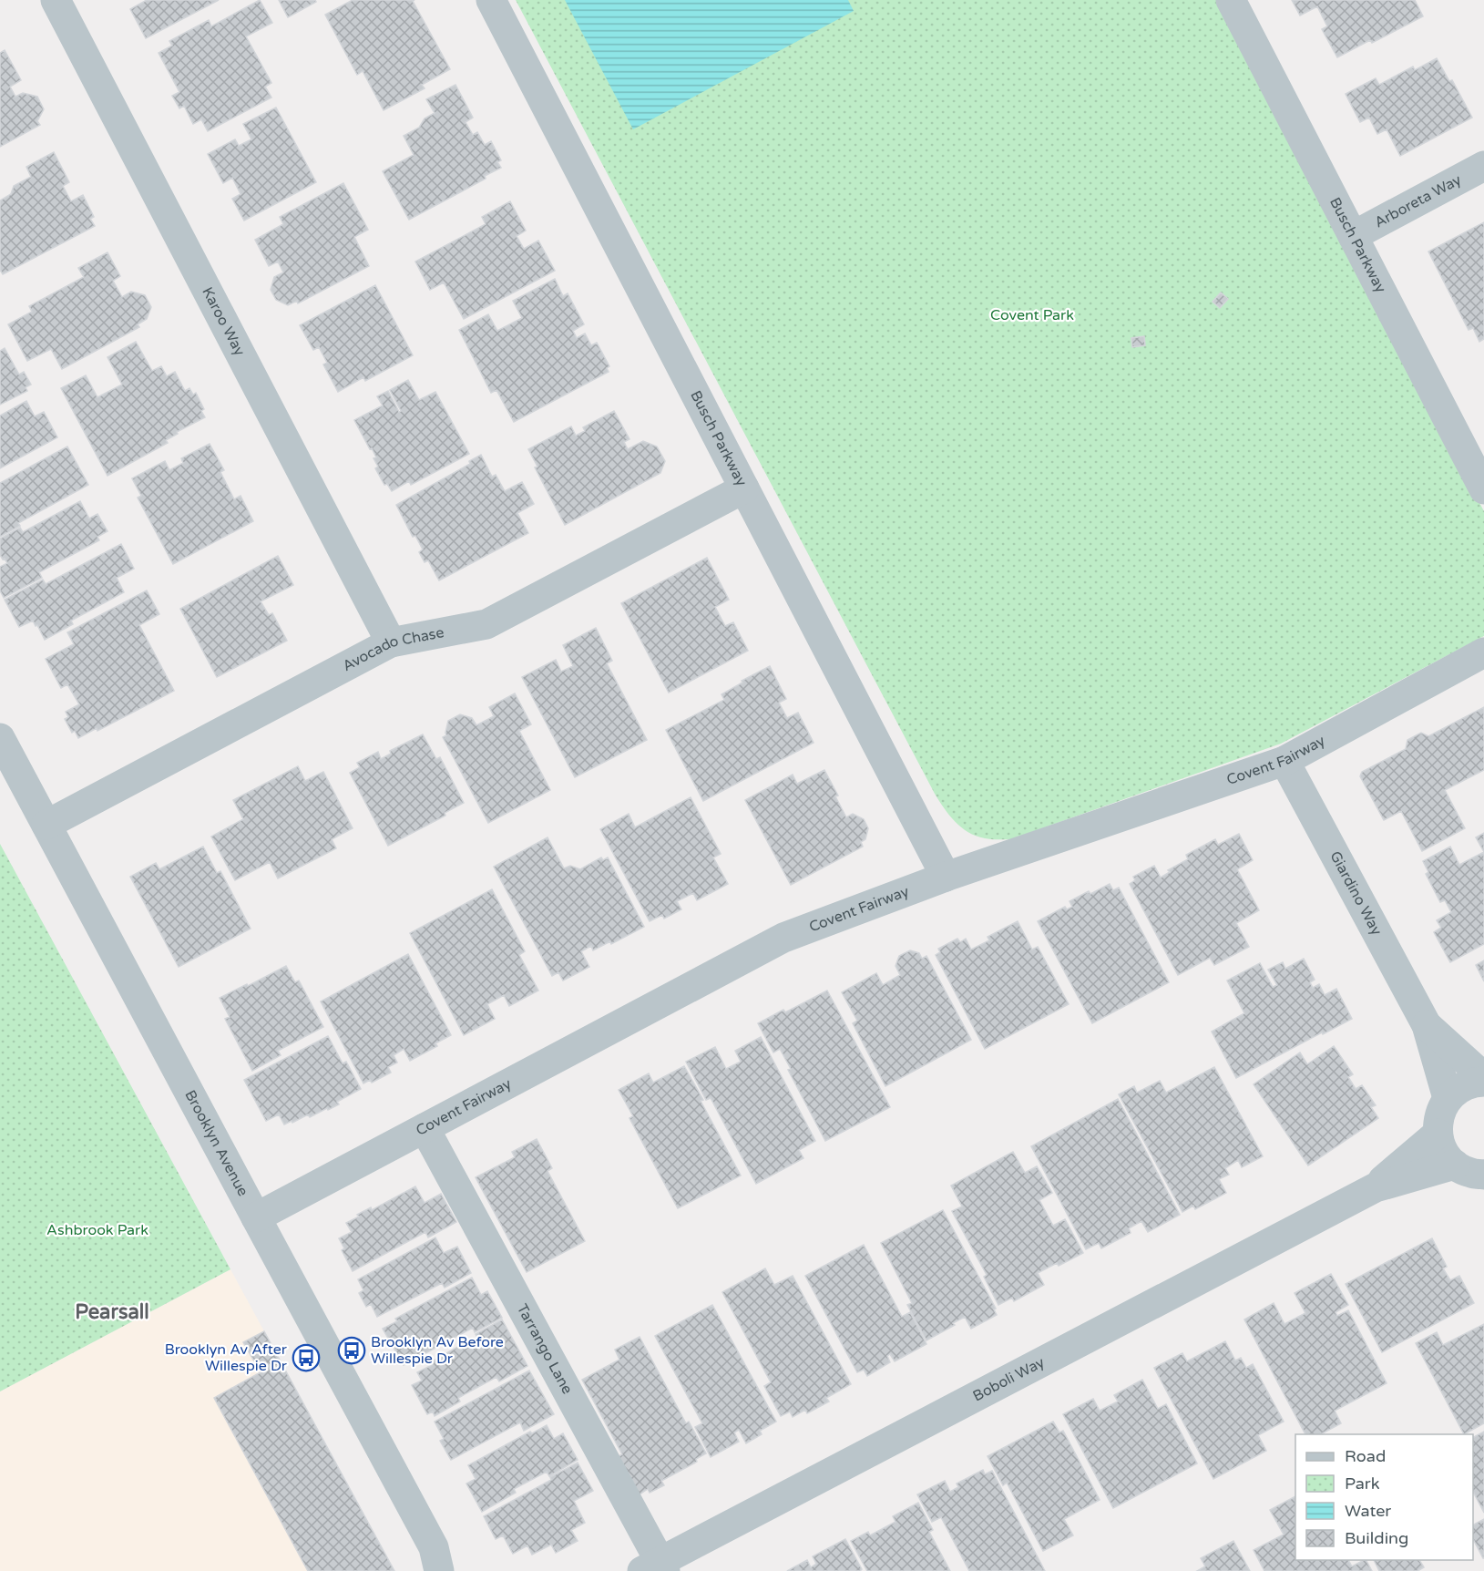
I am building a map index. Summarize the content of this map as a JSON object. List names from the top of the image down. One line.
{"streets":{"street":["Arboreta Way","Busch Parkway","Karoo Way","Avocado Chase","Covent Fairway","Giardino Way","Brooklyn Avenue","Tarrango Lane","Boboli Way"]},"crossings":[["Arboreta Way","Busch Parkway"],["Busch Parkway","Avocado Chase"],["Busch Parkway","Covent Fairway"],["Karoo Way","Avocado Chase"],["Avocado Chase","Brooklyn Avenue"],["Covent Fairway","Giardino Way"],["Covent Fairway","Brooklyn Avenue"],["Covent Fairway","Tarrango Lane"],["Tarrango Lane","Boboli Way"]],"districts":["Pearsall"],"parks":["Covent Park","Ashbrook Park"],"places":{"bus stop":["Brooklyn Av Before Willespie Dr","Brooklyn Av After Willespie Dr"]},"legend":["Road","Park","Water","Building"]}
